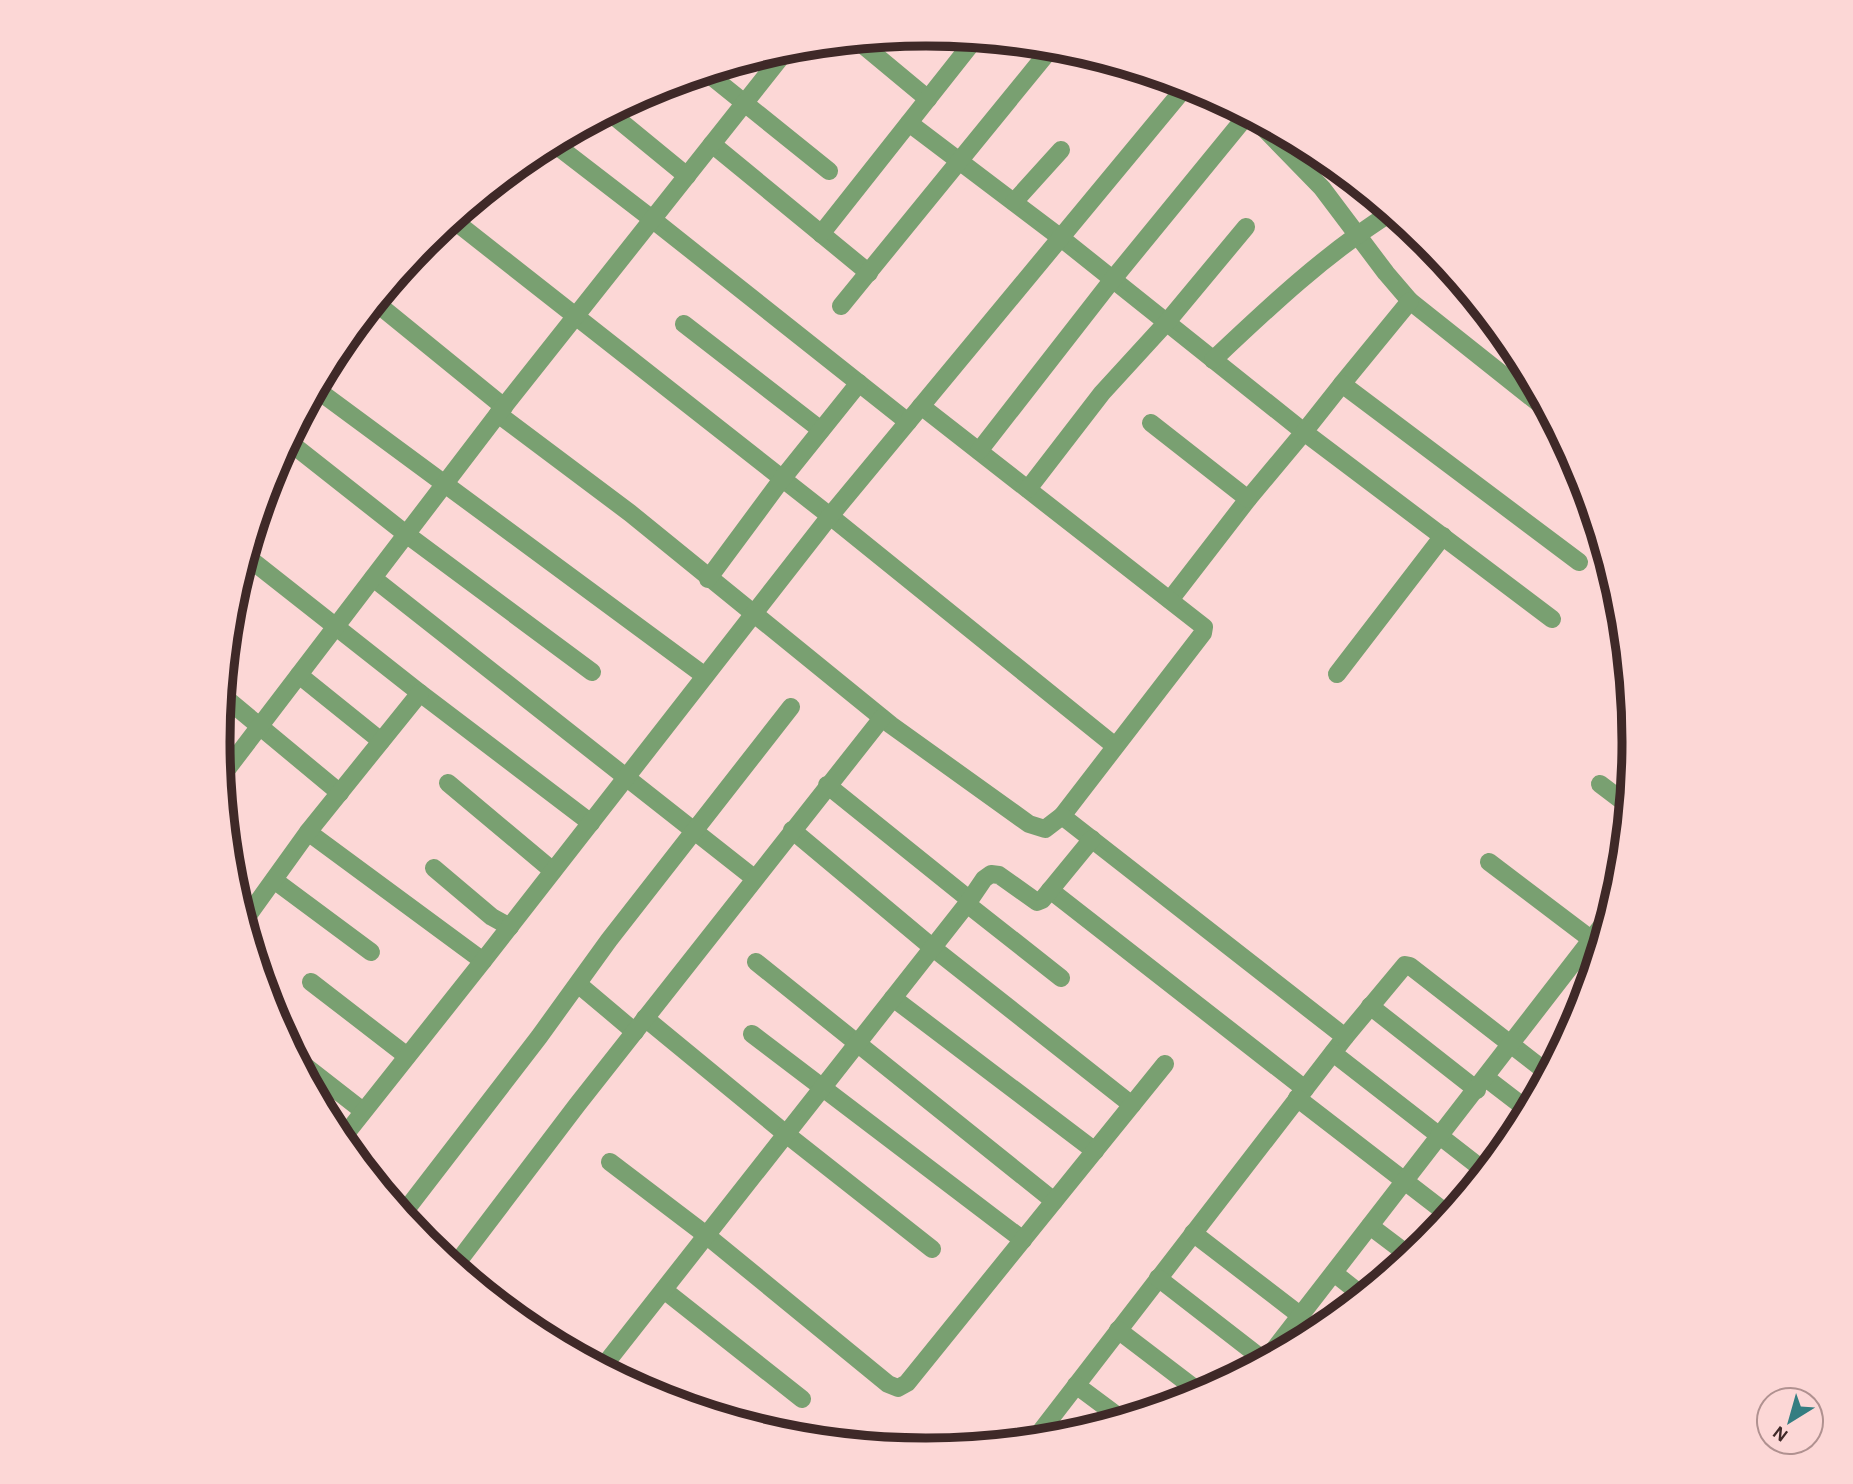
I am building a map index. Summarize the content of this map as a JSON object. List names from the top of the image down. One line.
{"north":"bottom left"}
